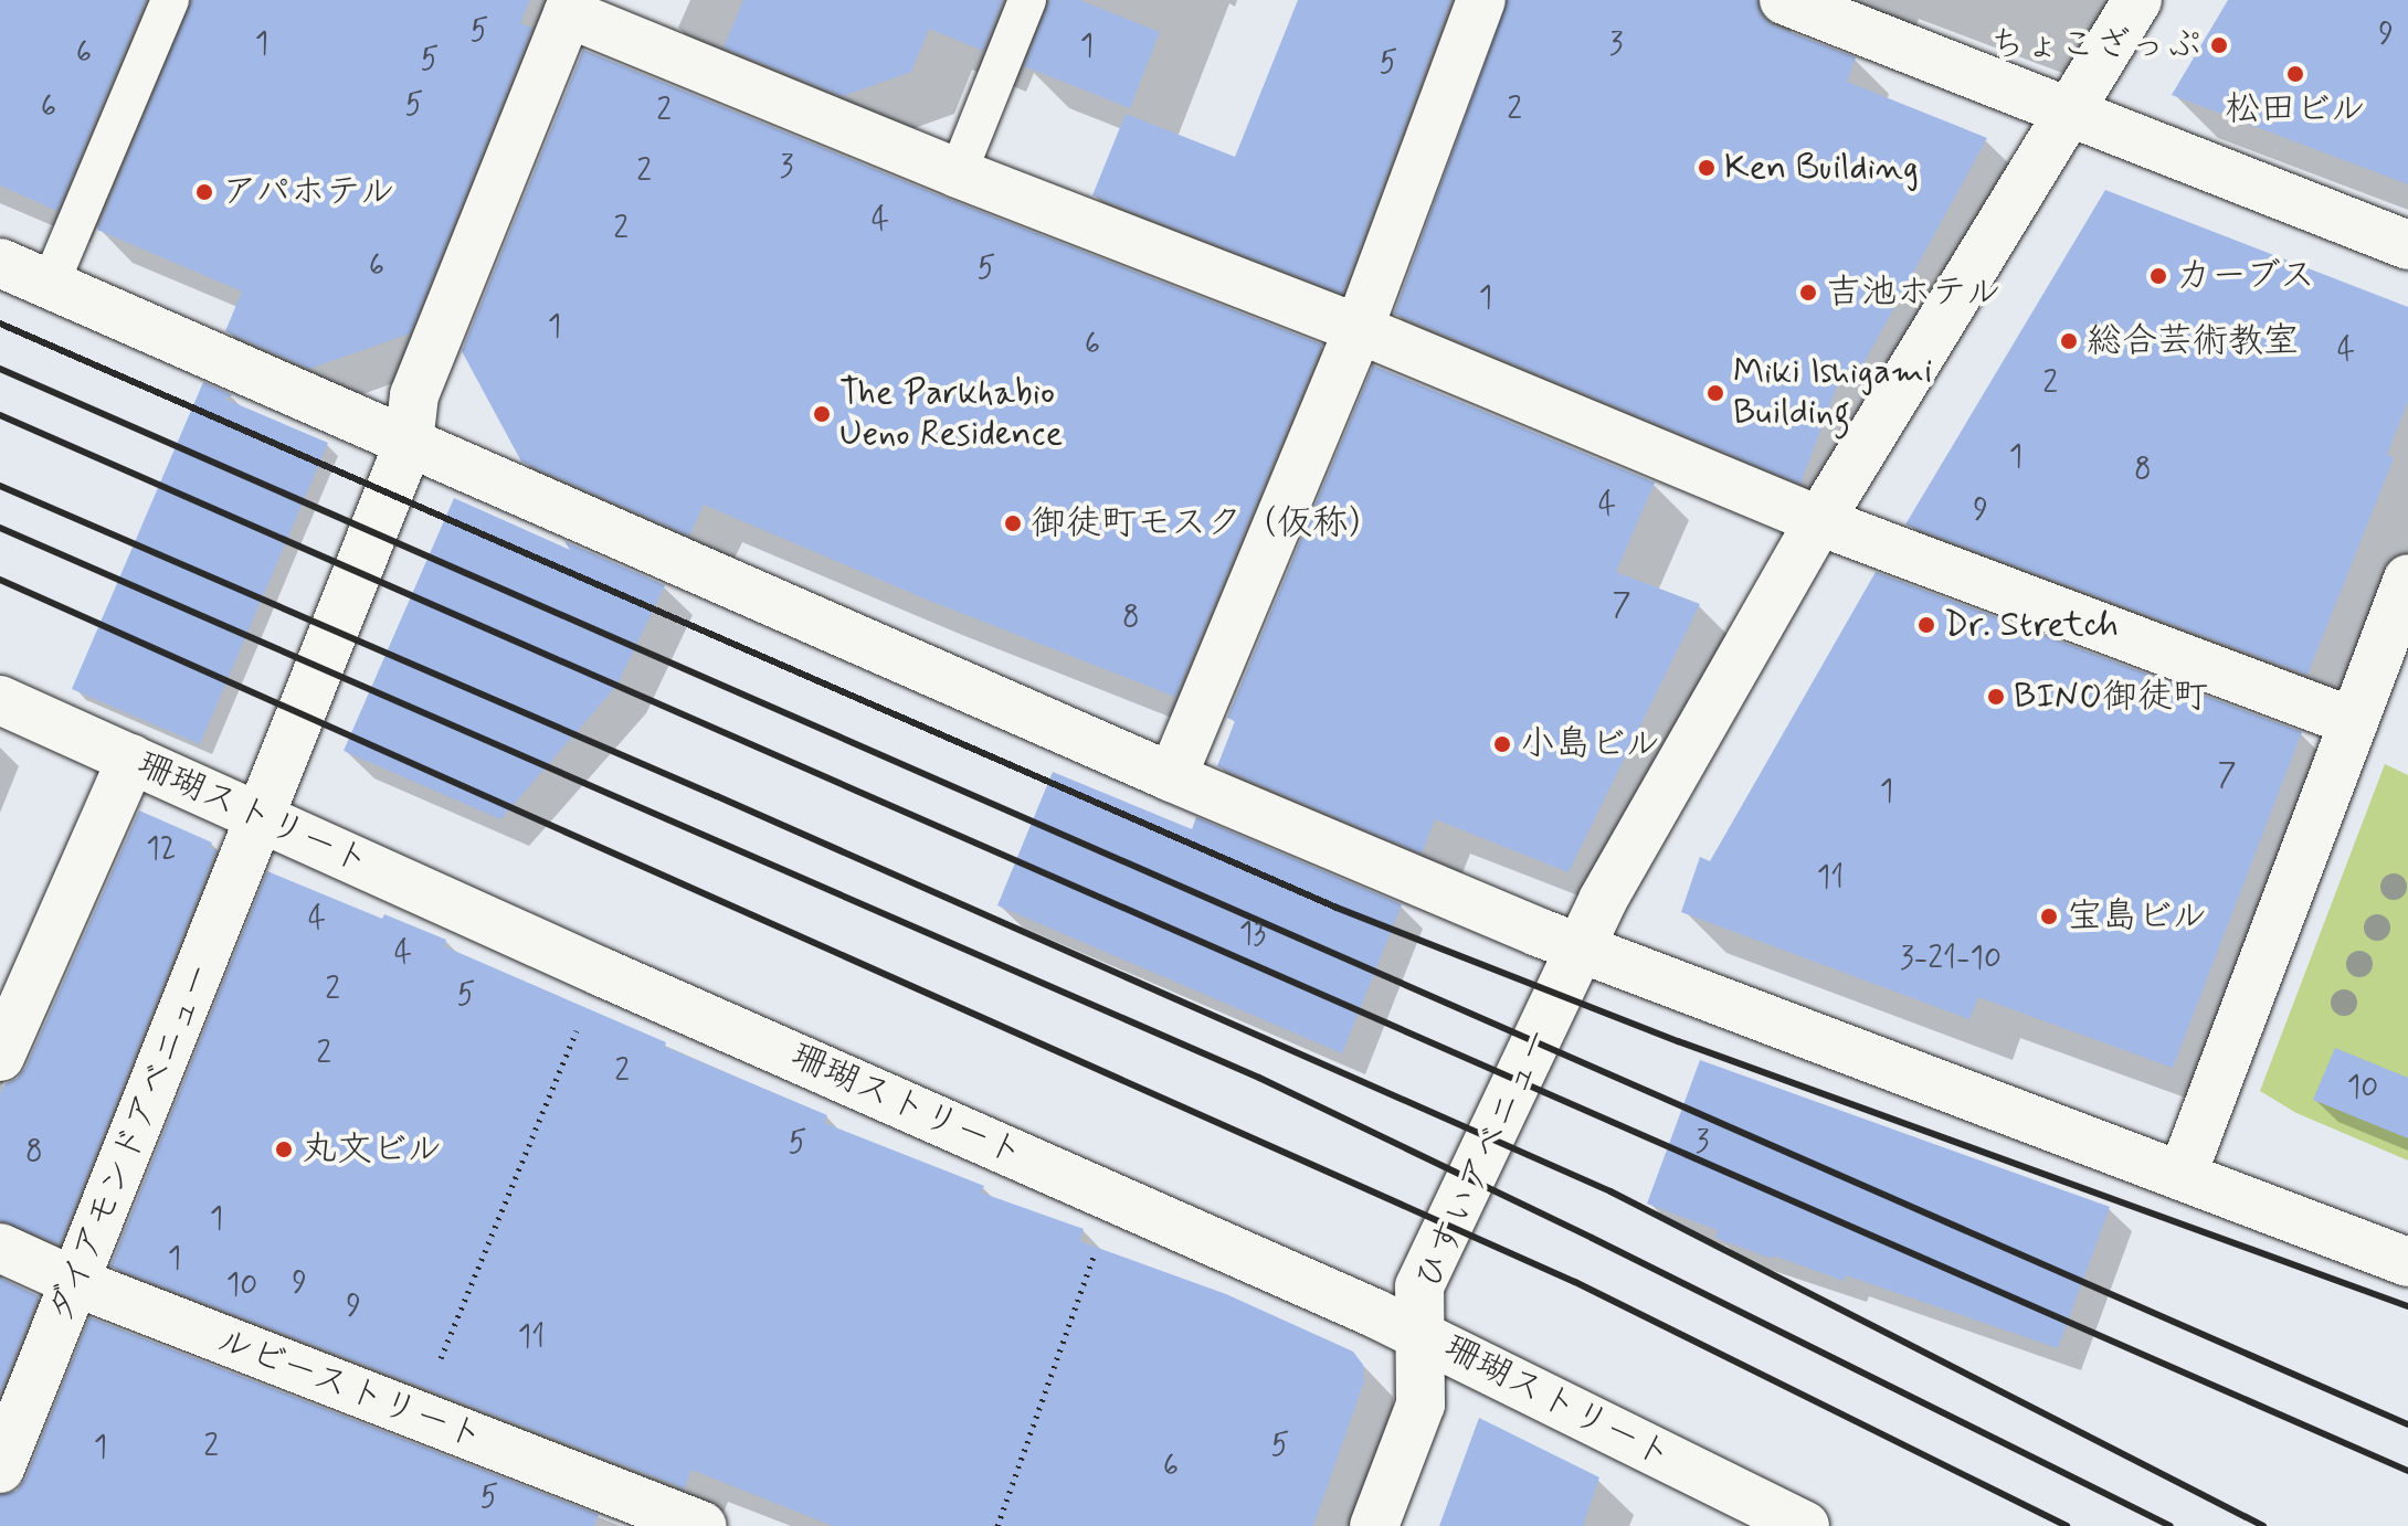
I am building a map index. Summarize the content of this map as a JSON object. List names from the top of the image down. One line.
{"streets":{"street":["珊瑚ストリート","ダイアモンドアベニュー","ひすいアベニュー","ルビーストリート"]},"crossings":[["珊瑚ストリート","ダイアモンドアベニュー"],["珊瑚ストリート","ひすいアベニュー"],["ダイアモンドアベニュー","ルビーストリート"]],"places":["ちょこざっぷ","松田ビル","Ken Building","アパホテル","カーブス","吉池ホテル","総合芸術教室","Miki Ishigami Building","The Parkhabio Ueno Residence","御徒町モスク（仮称）","Dr. Stretch","BINO御徒町","小島ビル","宝島ビル","丸文ビル"],"house_numbers":["5","9","1","3","1","6","5","5","5","6","2","2","3","2","4","2","6","5","1","1","6","4","2","1","8","4","9","7","8","7","1","12","11","4","13","4","3-21-10","2","5","2","2","10","3","5","8","1","1","9","10","9","11","5","2","1","6","5"]}
